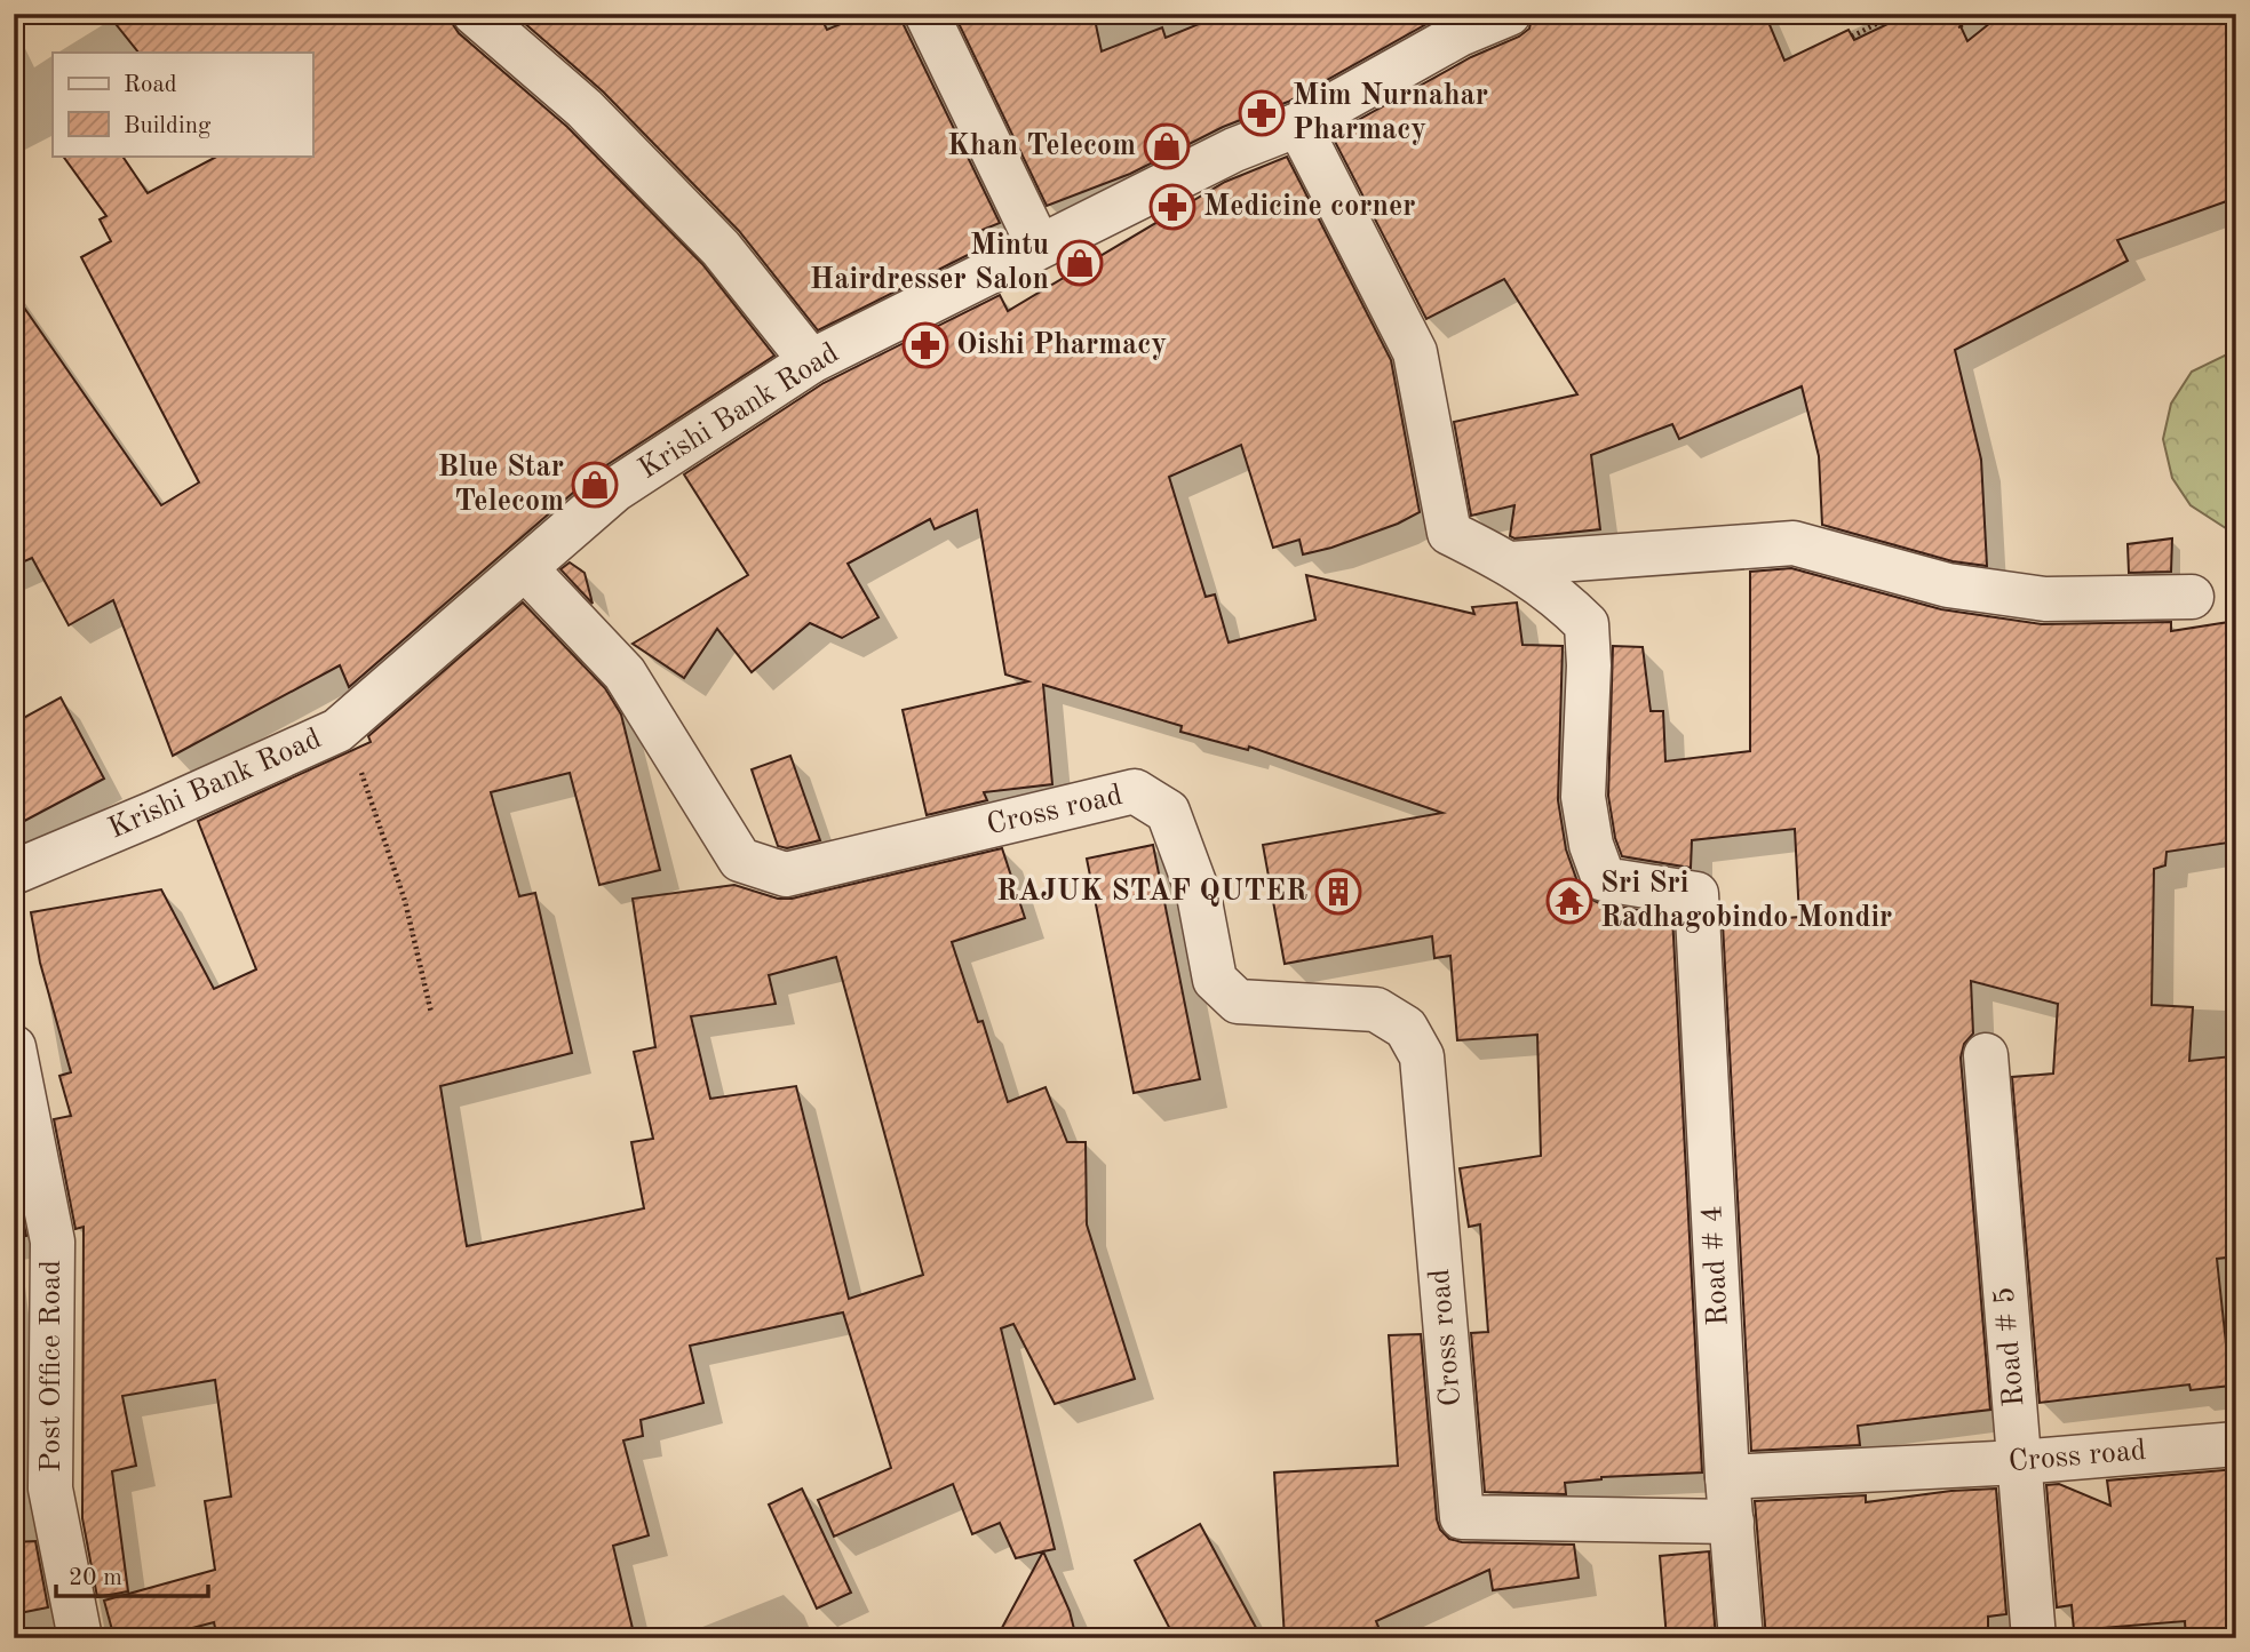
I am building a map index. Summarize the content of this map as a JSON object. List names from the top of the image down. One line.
{"streets":{"street":["Krishi Bank Road","Cross road","Road # 4","Road # 5","Post Office Road"]},"crossings":[["Krishi Bank Road","Cross road"],["Cross road","Road # 4"],["Cross road","Road # 5"]],"places":{"pharmacy":["Mim Nurnahar Pharmacy","Medicine corner","Oishi Pharmacy"],"shop":["Khan Telecom","Mintu Hairdresser Salon","Blue Star Telecom"],"building":["RAJUK STAF QUTER"],"temple":["Sri Sri Radhagobindo Mondir"]},"legend":["Road","Building"],"scale_bar":"20 m"}
